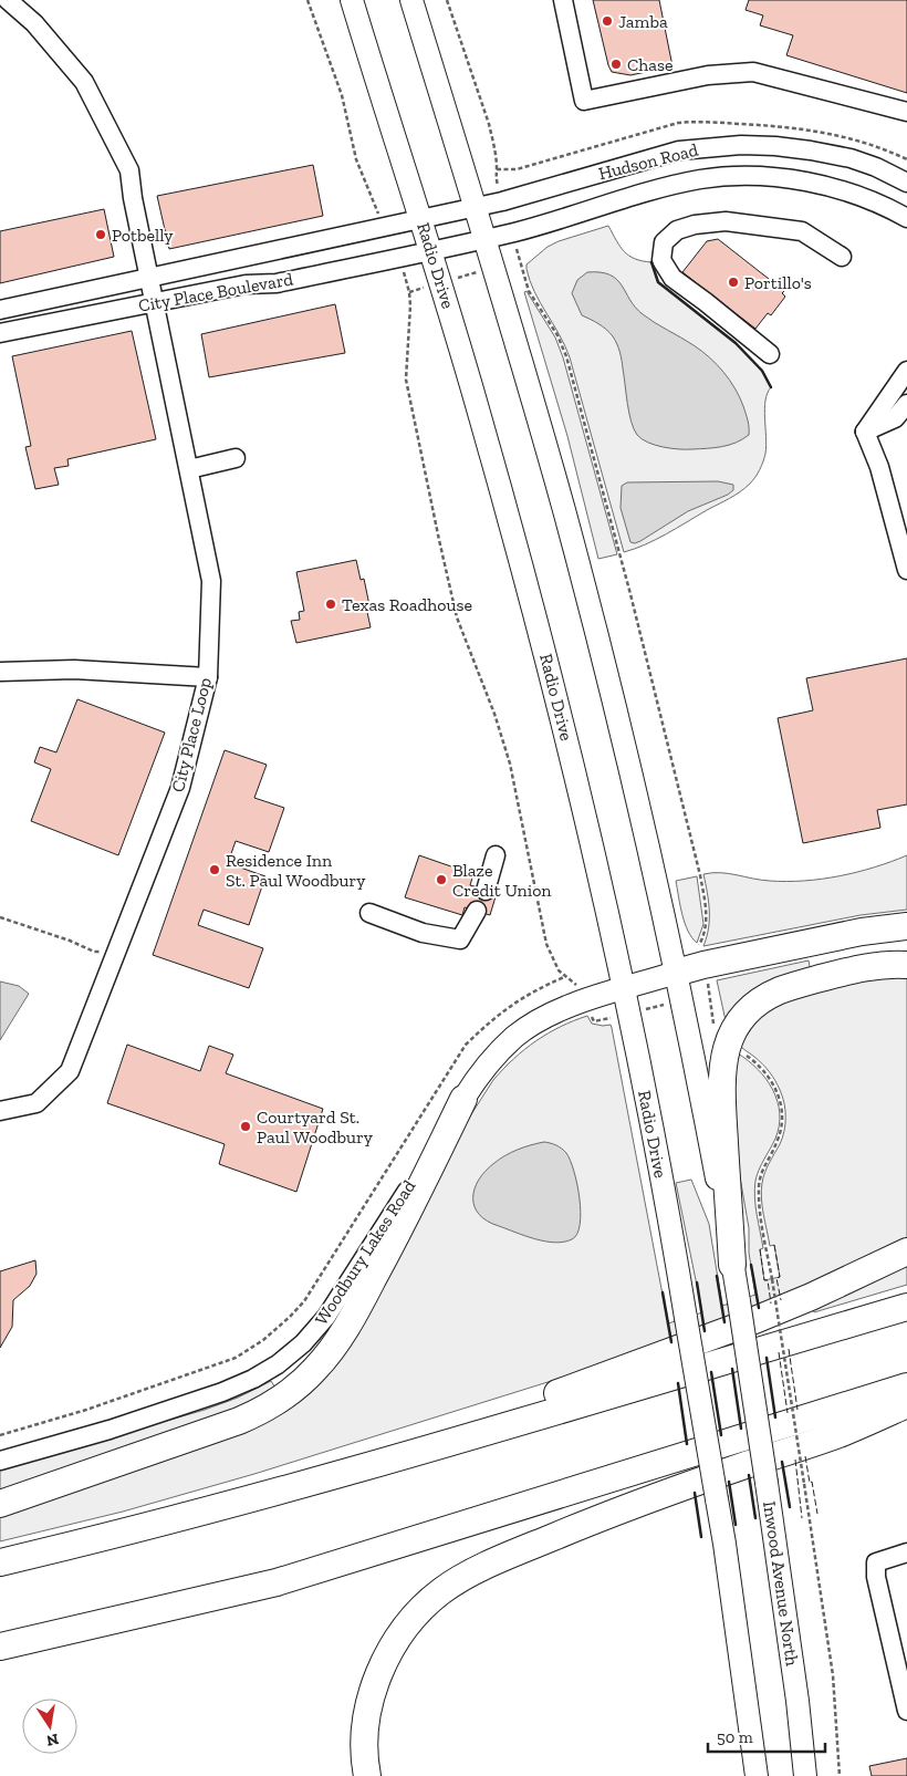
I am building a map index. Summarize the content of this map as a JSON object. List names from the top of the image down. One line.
{"streets":{"main road":["Radio Drive","Woodbury Lakes Road","Inwood Avenue North"],"street":["Hudson Road","City Place Boulevard","City Place Loop"]},"crossings":[["Hudson Road","Radio Drive"],["Hudson Road","City Place Boulevard"],["Radio Drive","City Place Boulevard"],["Radio Drive","Woodbury Lakes Road"],["City Place Boulevard","City Place Loop"]],"places":["Jamba","Chase","Potbelly","Portillo's","Texas Roadhouse","Residence Inn St. Paul Woodbury","Blaze Credit Union","Courtyard St. Paul Woodbury"],"scale_bar":"50 m","north":"bottom"}
